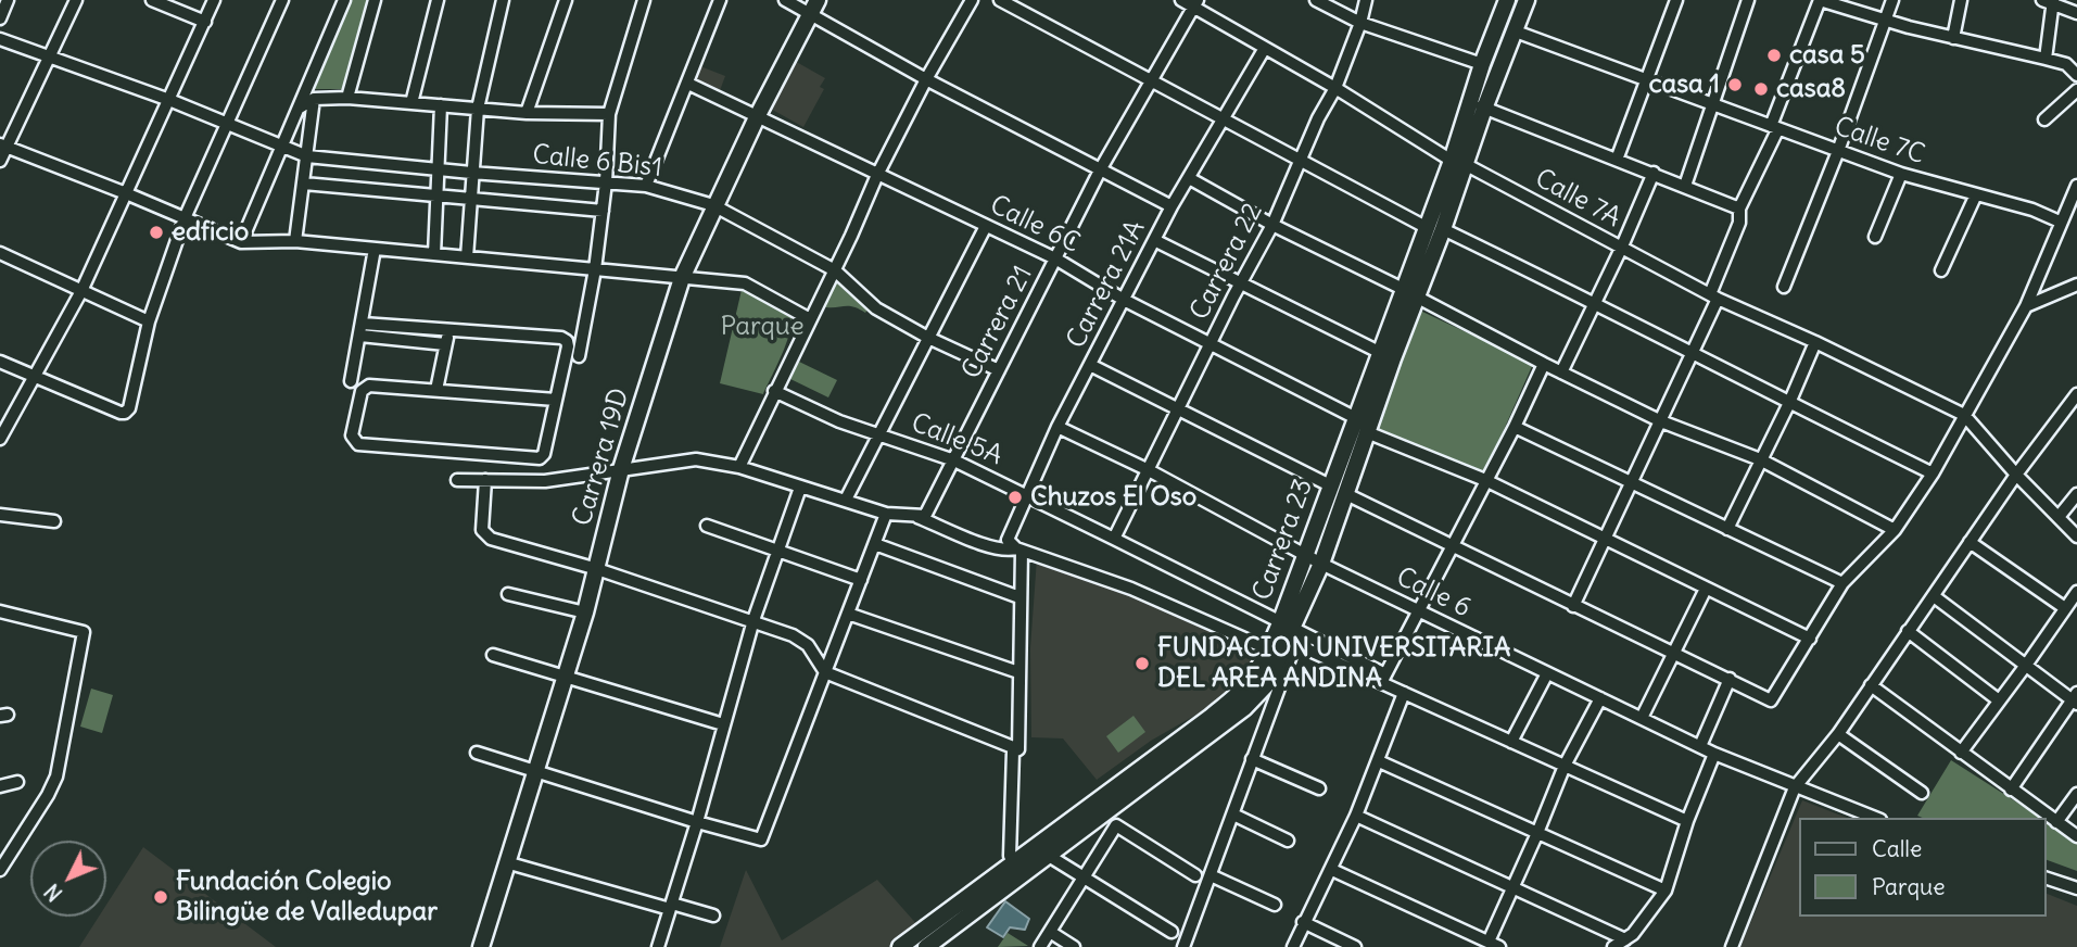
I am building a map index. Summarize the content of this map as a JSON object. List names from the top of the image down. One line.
{"streets":{"main road":["Carrera 19D","Carrera 23"],"street":["Calle 7C","Calle 6 Bis1","Calle 7A","Calle 6C","Carrera 22","Carrera 21A","Carrera 21","Calle 5A","Calle 6"]},"crossings":[["Calle 7C","Carrera 23"],["Calle 6 Bis1","Carrera 21"],["Calle 6 Bis1","Carrera 19D"],["Calle 7A","Carrera 22"],["Calle 7A","Carrera 21A"],["Calle 7A","Carrera 21"],["Calle 7A","Carrera 23"],["Calle 6C","Carrera 22"],["Calle 6C","Carrera 21A"],["Calle 6C","Carrera 21"],["Calle 6C","Carrera 19D"],["Calle 6C","Carrera 23"],["Carrera 22","Calle 5A"],["Carrera 22","Calle 6"],["Carrera 21A","Calle 5A"],["Carrera 21A","Carrera 23"],["Carrera 21A","Calle 6"],["Carrera 21","Calle 5A"],["Calle 5A","Carrera 23"],["Carrera 23","Calle 6"]],"parks":["Parque"],"places":["casa 5","casa 1","casa8","edficio","Chuzos El Oso","FUNDACION UNIVERSITARIA DEL AREA ANDINA","Fundación Colegio Bilingüe de Valledupar"],"legend":["Calle","Parque"],"north":"bottom left"}
